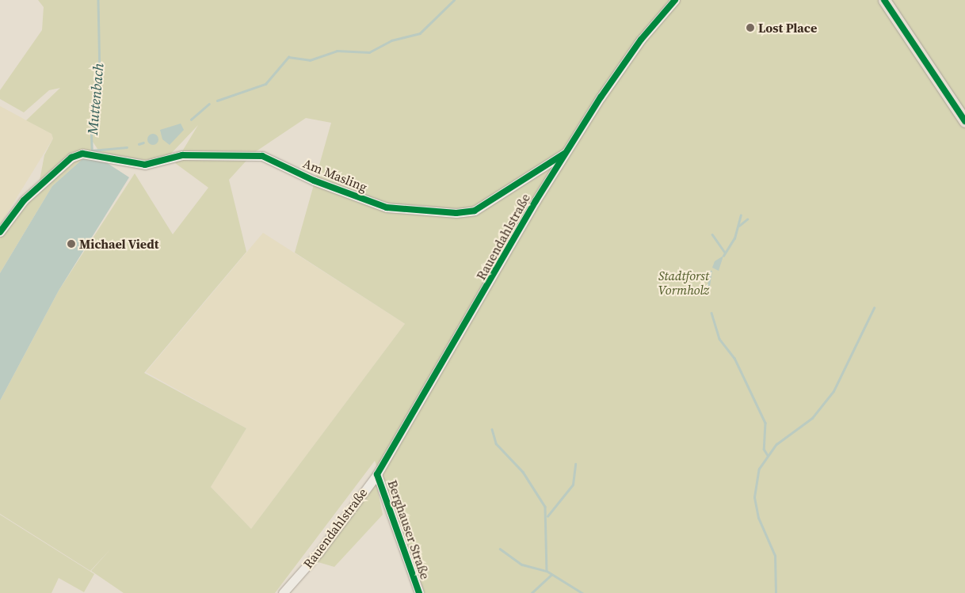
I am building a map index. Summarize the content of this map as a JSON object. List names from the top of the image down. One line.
{"streets":{"street":["Am Masling","Rauendahlstraße","Berghauser Straße"]},"crossings":[["Am Masling","Rauendahlstraße"],["Rauendahlstraße","Berghauser Straße"]],"water":["Muttenbach"],"parks":["Stadtforst Vormholz"],"places":["Lost Place","Michael Viedt"]}
